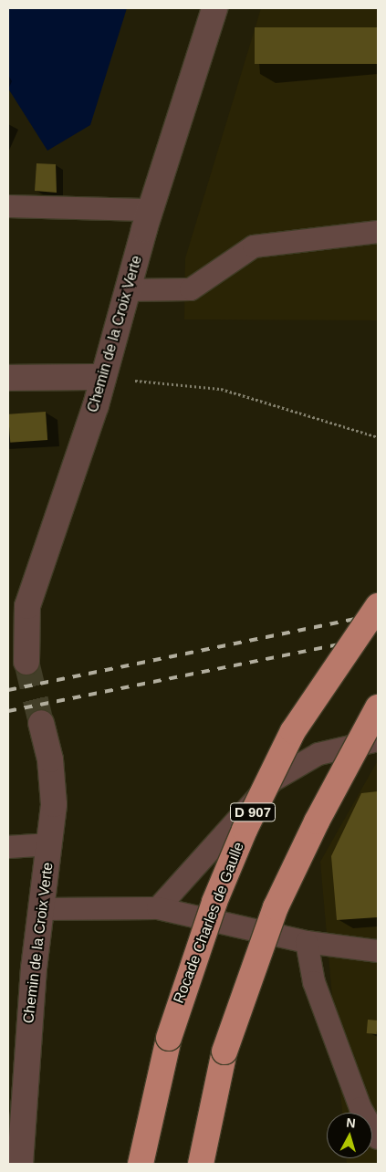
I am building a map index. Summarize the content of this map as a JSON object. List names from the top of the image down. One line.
{"streets":{"highway":["D 907","Rocade Charles de Gaulle"],"street":["Chemin de la Croix Verte"]},"north":"top"}
